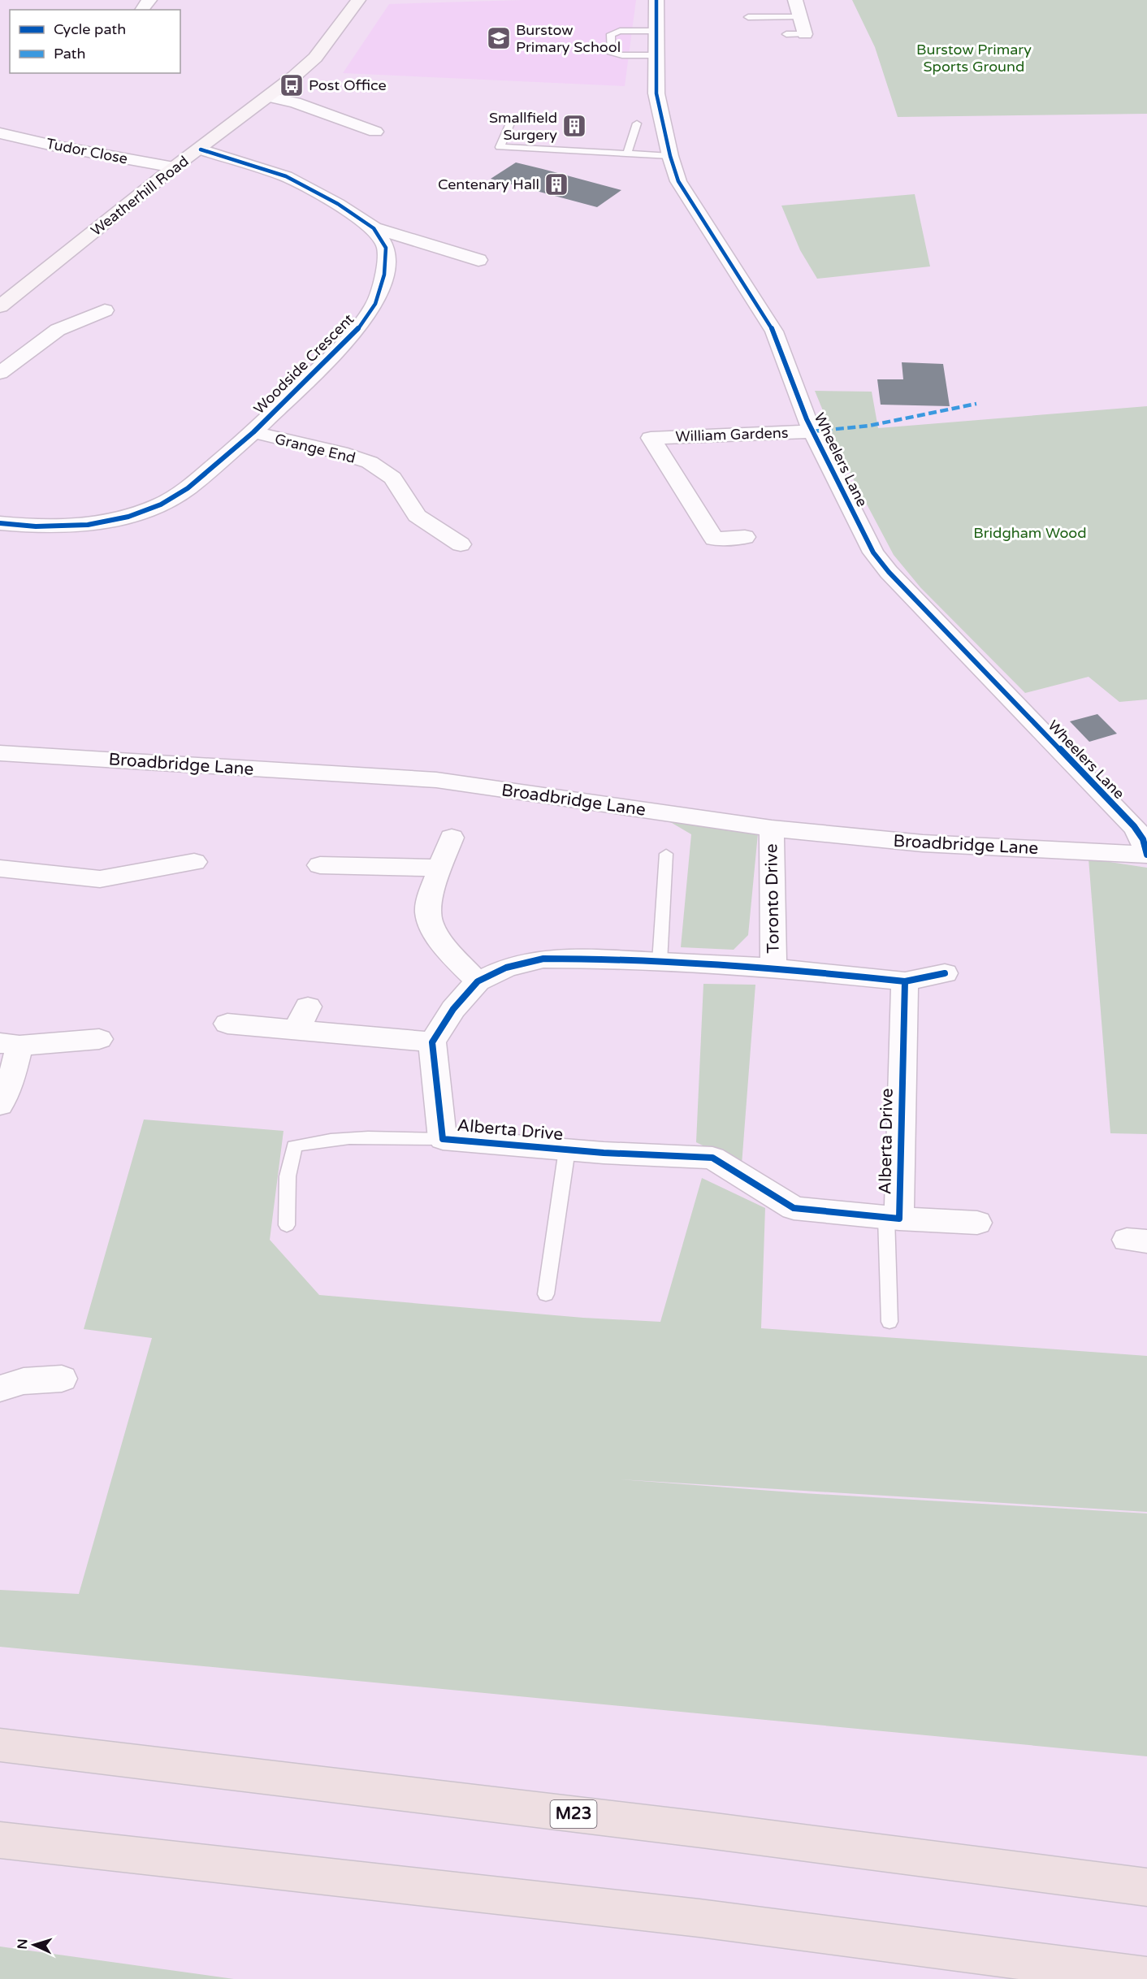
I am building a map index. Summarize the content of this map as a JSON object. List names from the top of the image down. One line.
{"streets":{"highway":["M23"],"street":["Tudor Close","Weatherhill Road","Woodside Crescent","William Gardens","Grange End","Wheelers Lane","Broadbridge Lane","Toronto Drive","Alberta Drive"]},"crossings":[["Tudor Close","Weatherhill Road"],["Weatherhill Road","Woodside Crescent"],["Woodside Crescent","Grange End"],["William Gardens","Wheelers Lane"],["Wheelers Lane","Broadbridge Lane"],["Broadbridge Lane","Toronto Drive"]],"parks":["Burstow Primary Sports Ground","Bridgham Wood"],"places":{"school or university":["Burstow Primary School"],"bus stop":["Post Office"],"building":["Smallfield Surgery","Centenary Hall"]},"legend":["Cycle path","Path"],"north":"left"}
